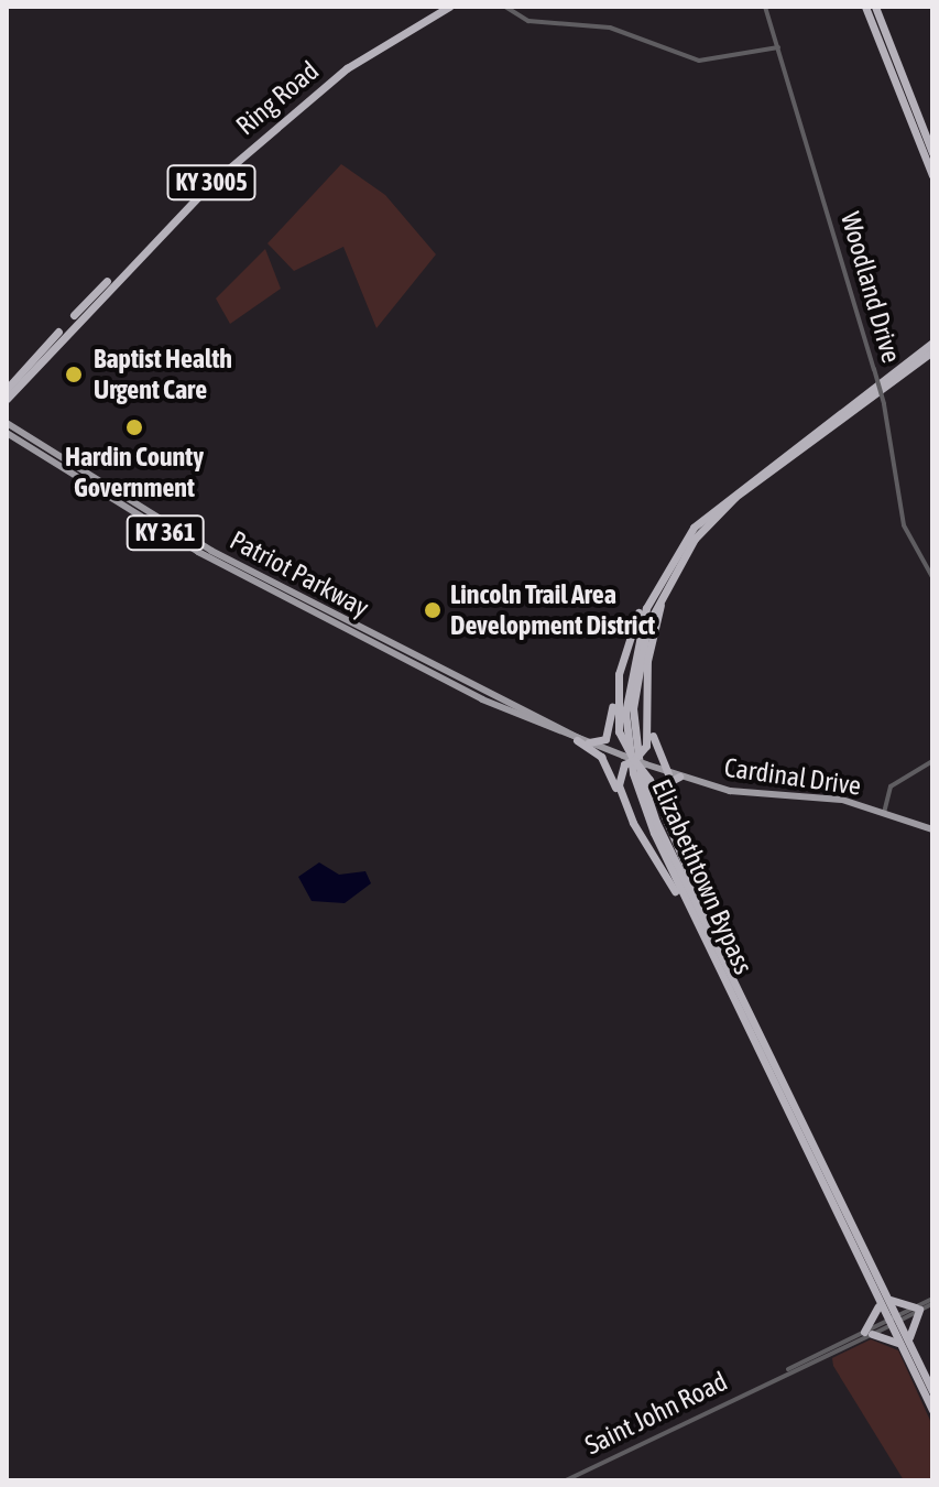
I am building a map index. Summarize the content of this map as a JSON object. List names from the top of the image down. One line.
{"streets":{"highway":["Ring Road","KY 3005","Elizabethtown Bypass"],"main road":["KY 361","Patriot Parkway","Cardinal Drive"],"street":["Woodland Drive","Saint John Road"]},"crossings":[["Elizabethtown Bypass","Saint John Road"]],"places":["Baptist Health Urgent Care","Hardin County Government","Lincoln Trail Area Development District"]}
